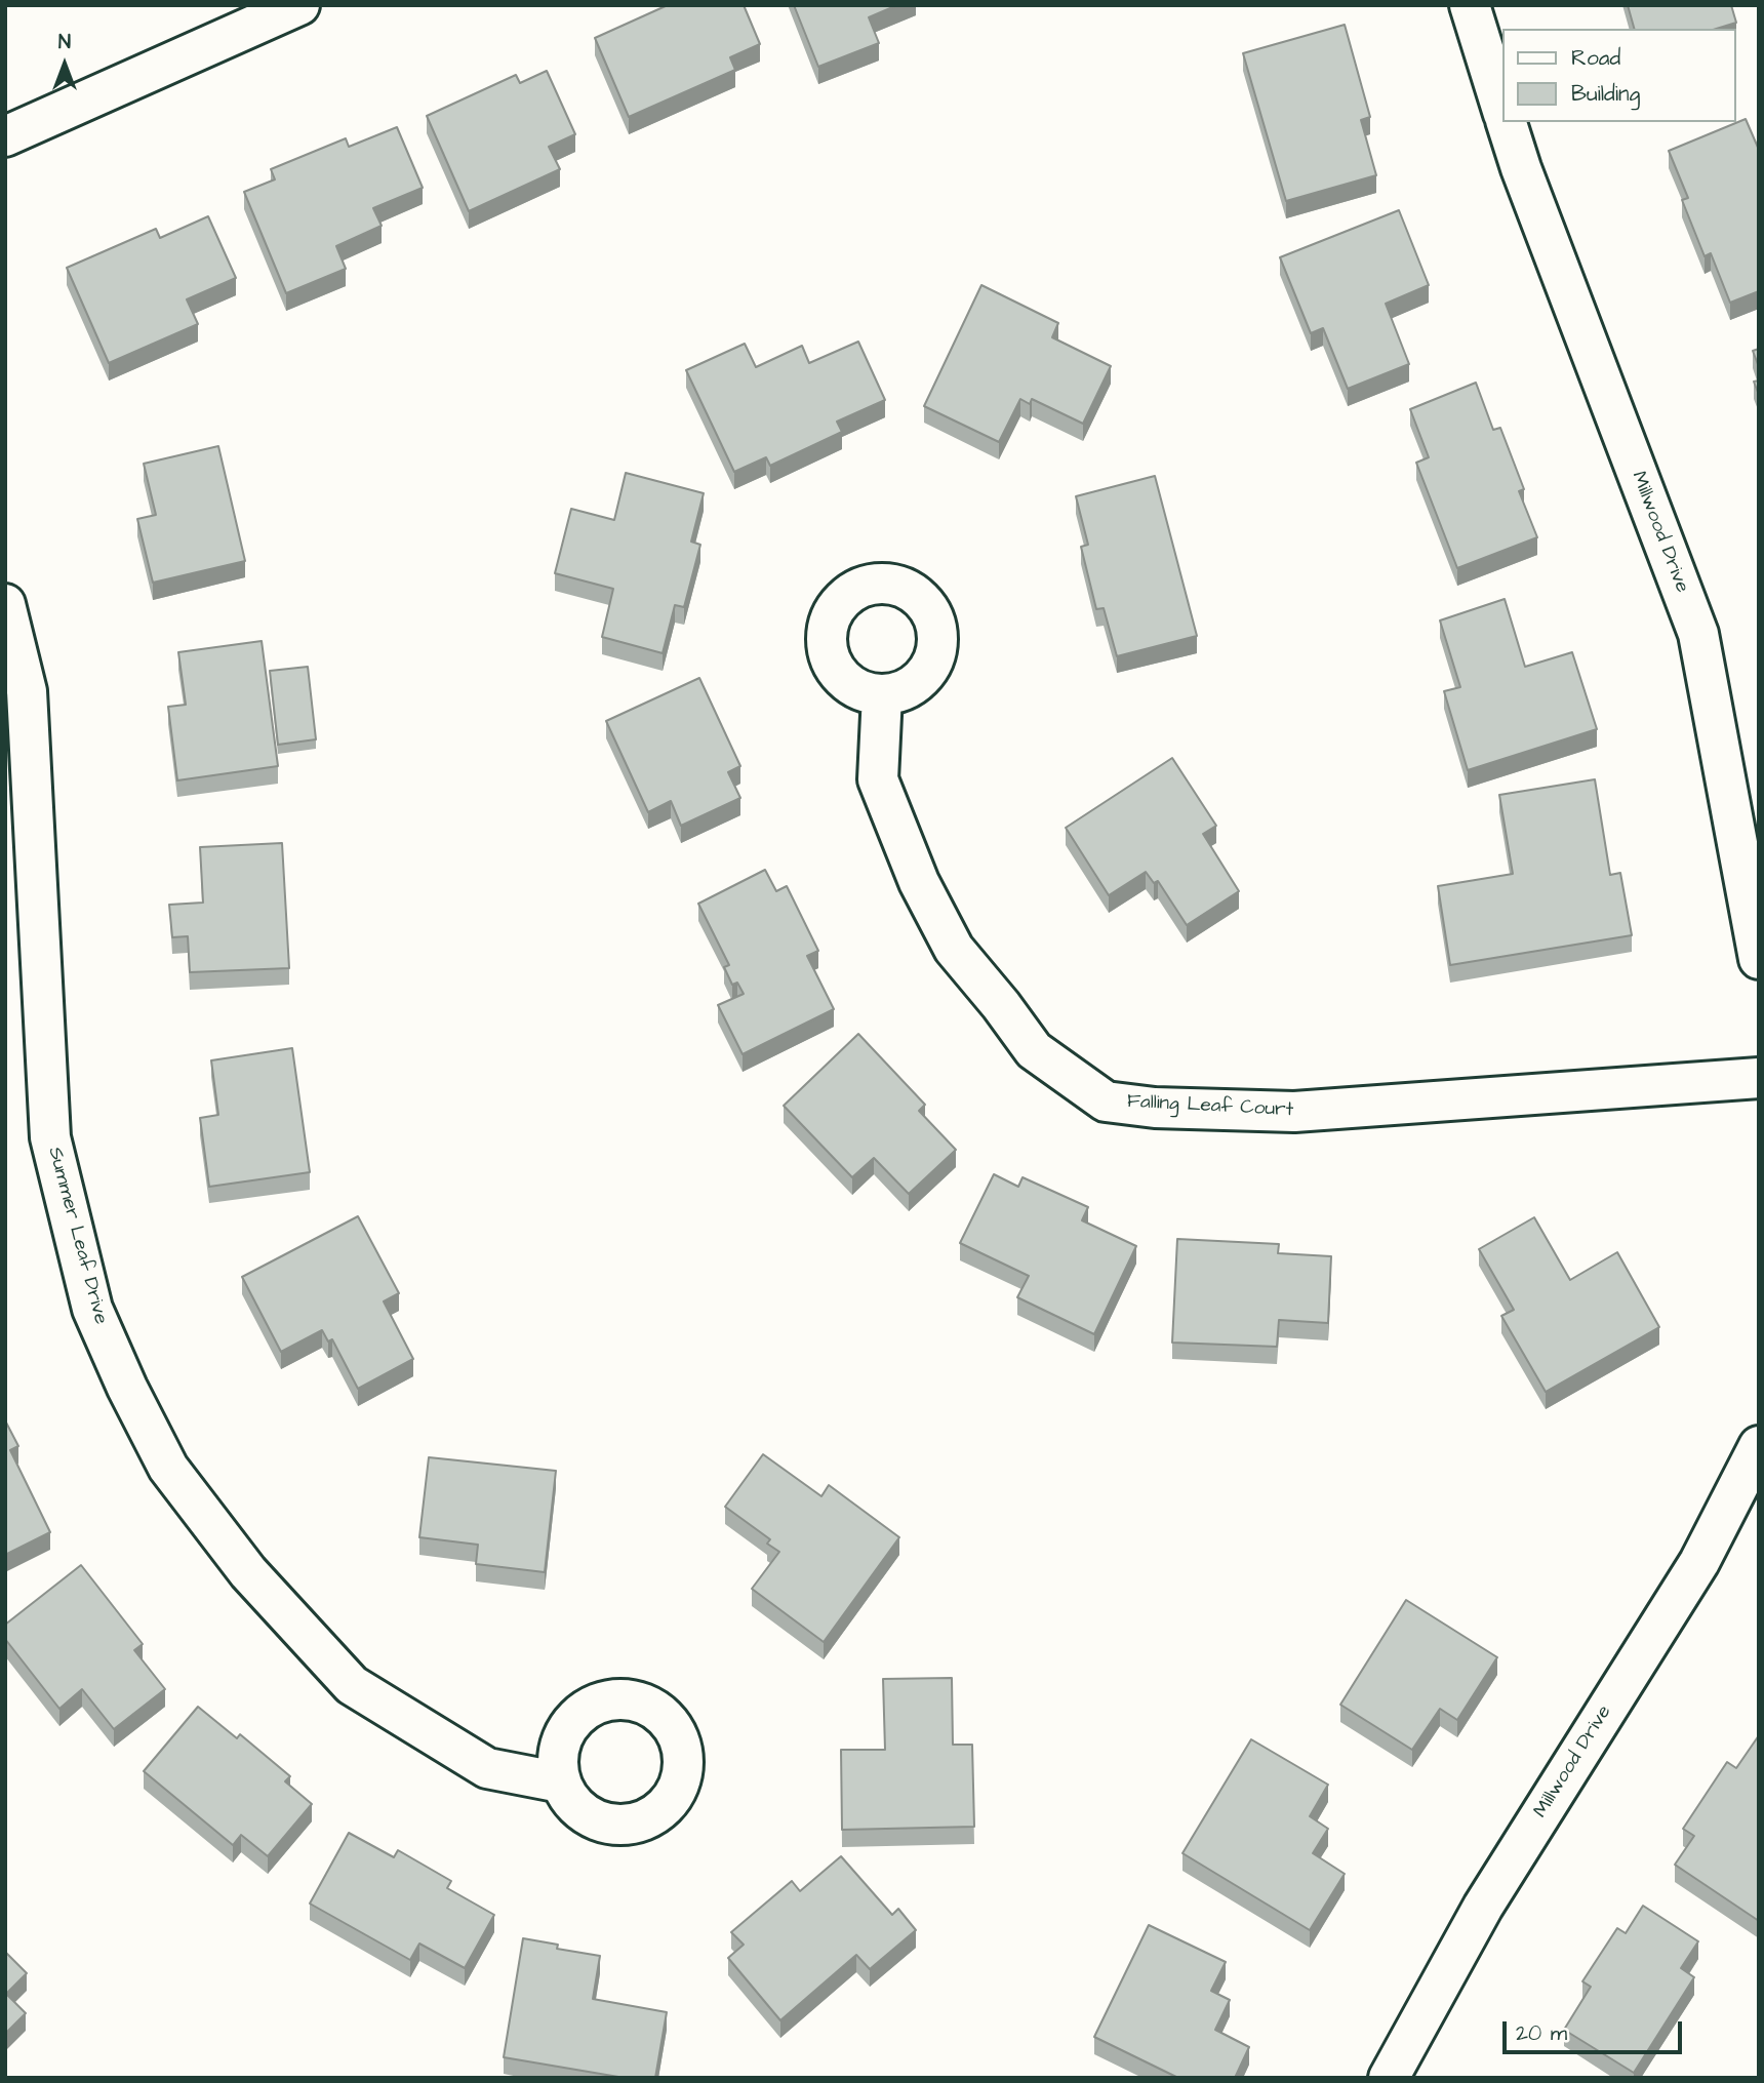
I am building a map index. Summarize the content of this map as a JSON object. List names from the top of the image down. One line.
{"streets":{"street":["Millwood Drive","Falling Leaf Court","Summer Leaf Drive"]},"legend":["Road","Building"],"scale_bar":"20 m","north":"top"}
